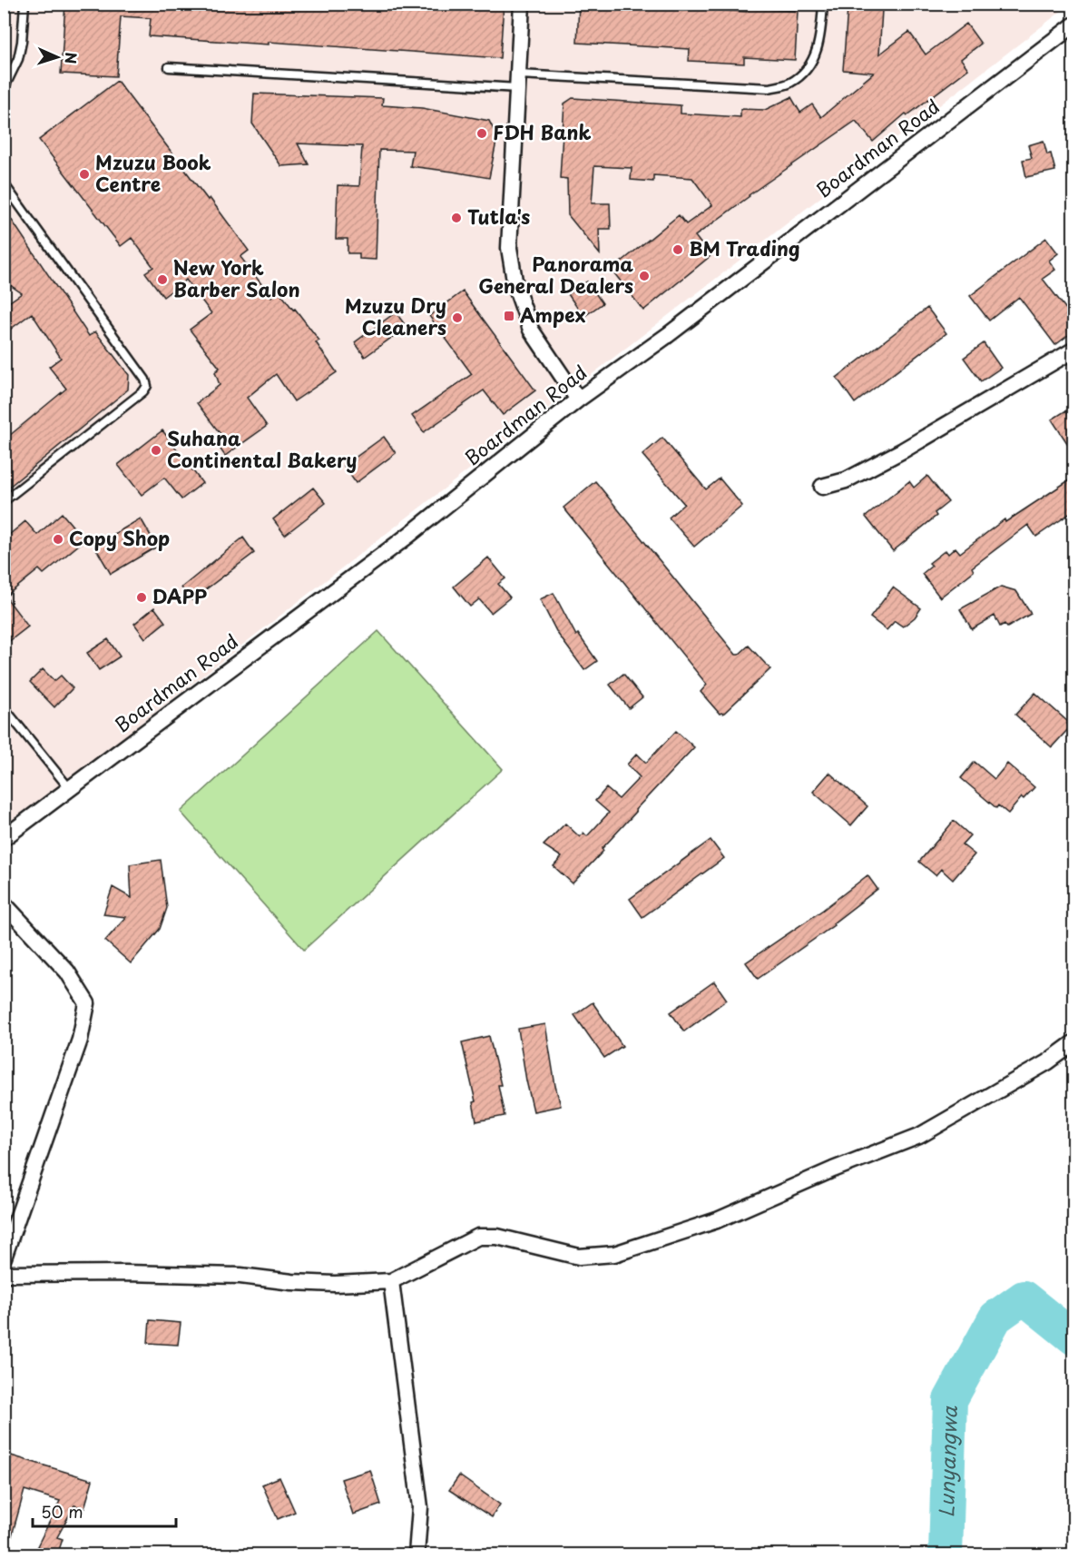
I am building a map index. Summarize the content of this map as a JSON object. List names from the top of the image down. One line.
{"streets":{"street":["Boardman Road"]},"water":["Lunyangwa"],"places":{"other":["FDH Bank","Mzuzu Book Centre","Tutla's","BM Trading","Panorama General Dealers","New York Barber Salon","Mzuzu Dry Cleaners","Suhana Continental Bakery","Copy Shop","DAPP"],"transit":["Ampex"]},"scale_bar":"50 m","north":"right"}
